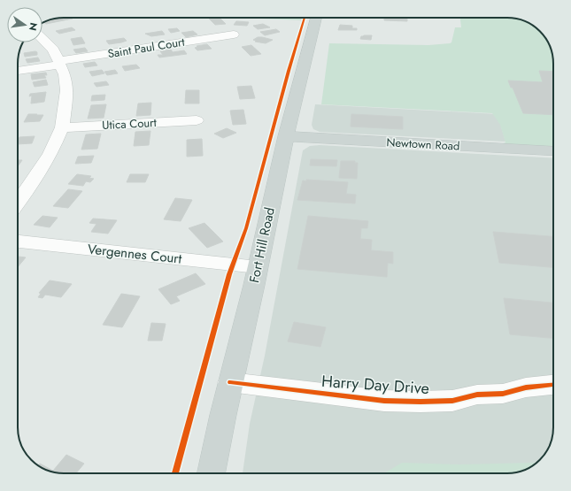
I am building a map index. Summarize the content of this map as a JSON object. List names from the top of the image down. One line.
{"streets":{"main road":["Newtown Road","Fort Hill Road"],"street":["Saint Paul Court","Utica Court","Vergennes Court","Harry Day Drive"]},"crossings":[["Newtown Road","Fort Hill Road"],["Fort Hill Road","Vergennes Court"],["Fort Hill Road","Harry Day Drive"]],"north":"right"}
